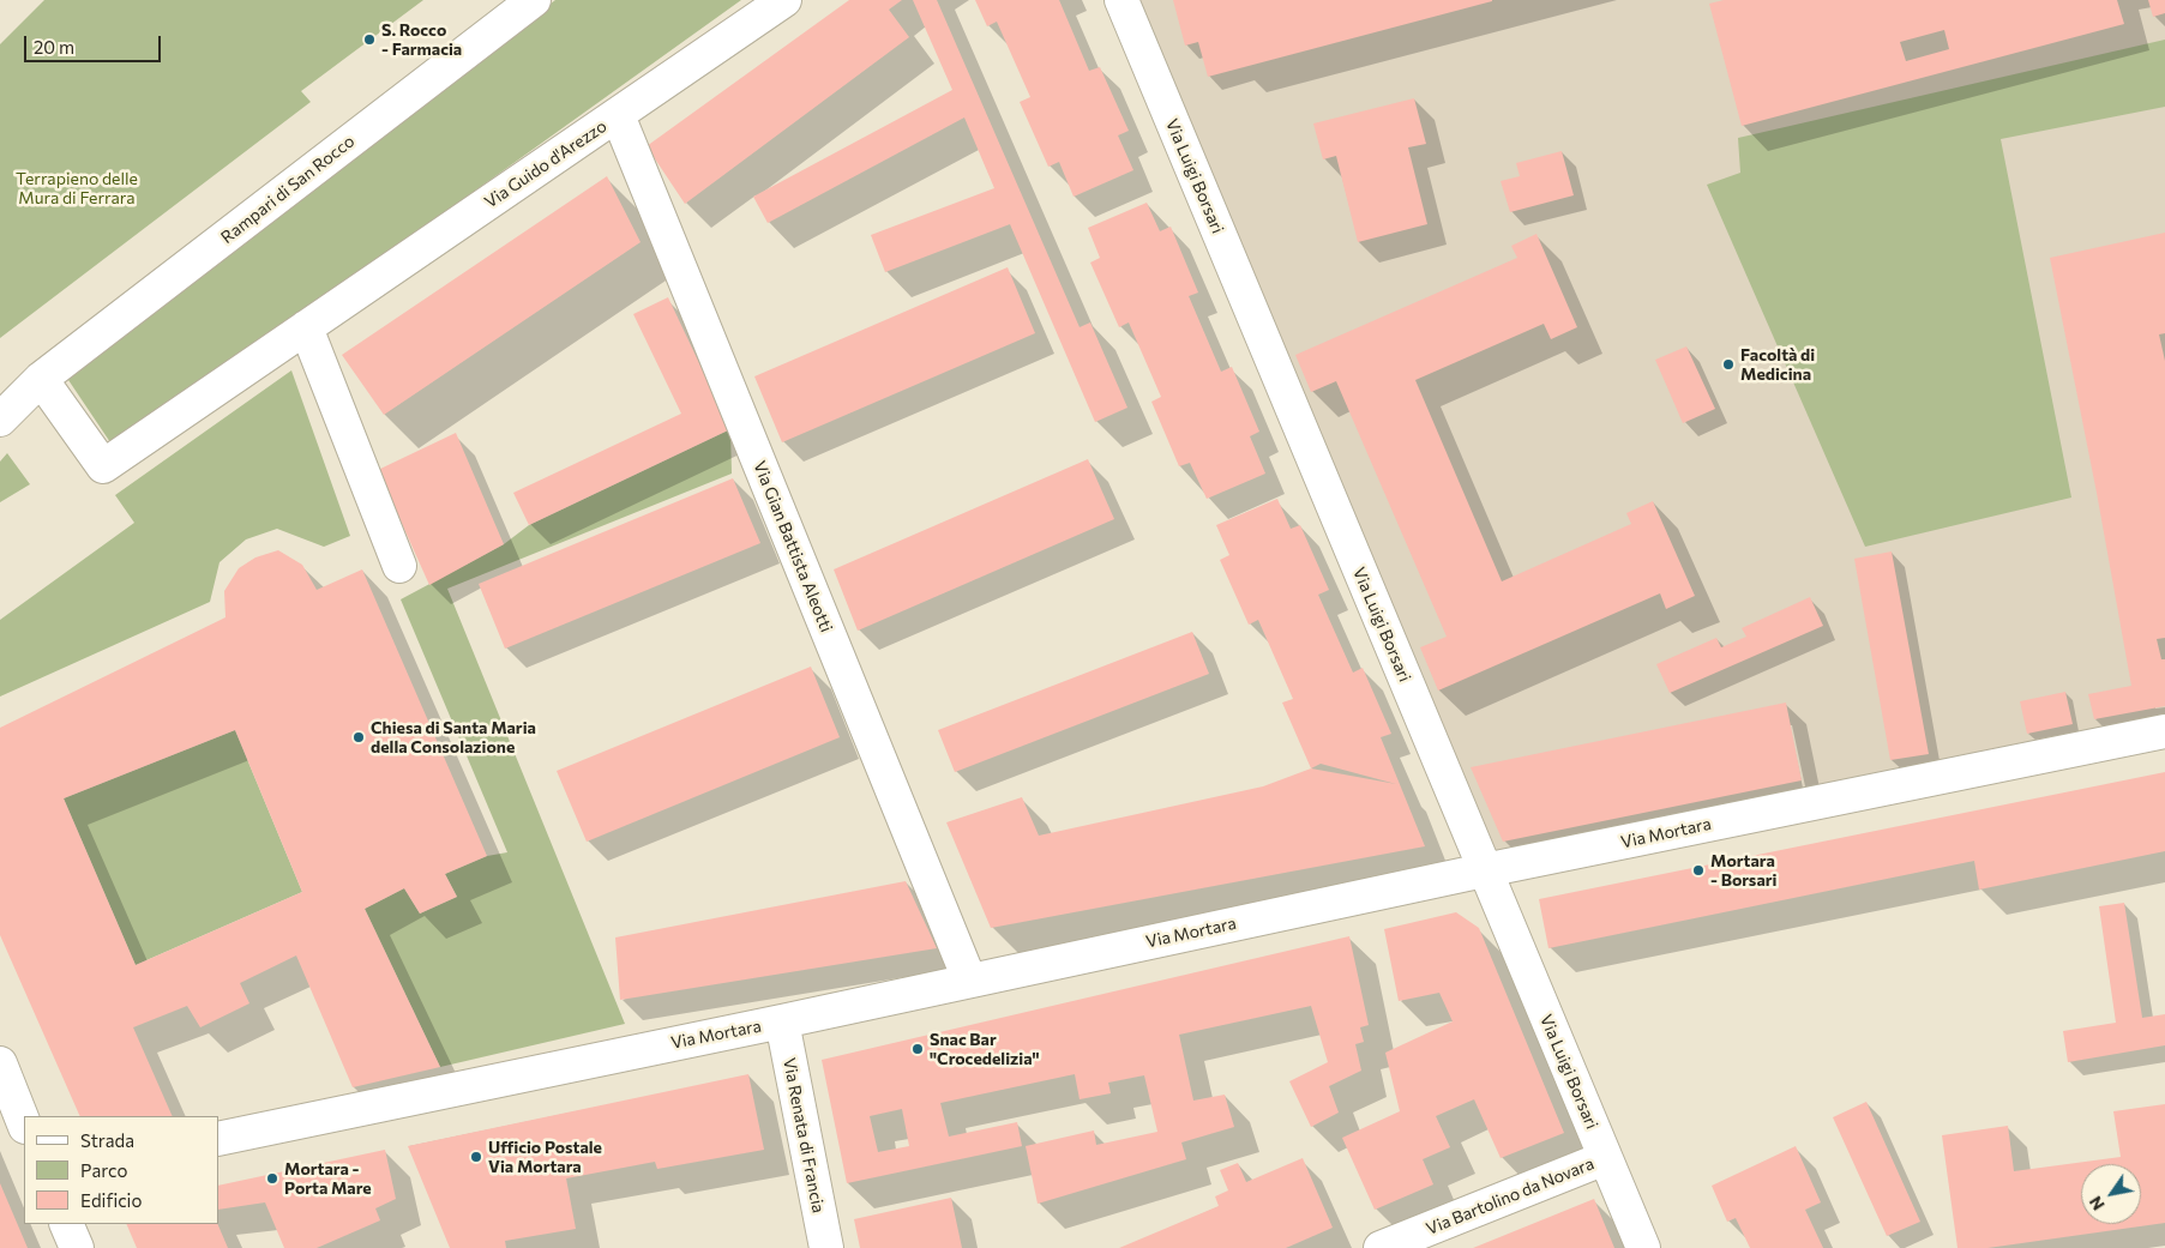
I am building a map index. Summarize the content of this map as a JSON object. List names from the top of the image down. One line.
{"streets":{"street":["Via Guido d'Arezzo","Via Luigi Borsari","Rampari di San Rocco","Via Gian Battista Aleotti","Via Mortara","Via Renata di Francia","Via Bartolino da Novara"]},"crossings":[["Via Guido d'Arezzo","Rampari di San Rocco"],["Via Guido d'Arezzo","Via Gian Battista Aleotti"],["Via Luigi Borsari","Via Mortara"],["Via Luigi Borsari","Via Bartolino da Novara"],["Via Gian Battista Aleotti","Via Mortara"],["Via Mortara","Via Renata di Francia"]],"parks":["Terrapieno delle Mura di Ferrara"],"places":["S. Rocco - Farmacia","Facoltà di Medicina","Chiesa di Santa Maria della Consolazione","Mortara - Borsari","Snac Bar \"Crocedelizia\"","Ufficio Postale Via Mortara","Mortara - Porta Mare"],"legend":["Strada","Parco","Edificio"],"scale_bar":"20 m","north":"bottom left"}
